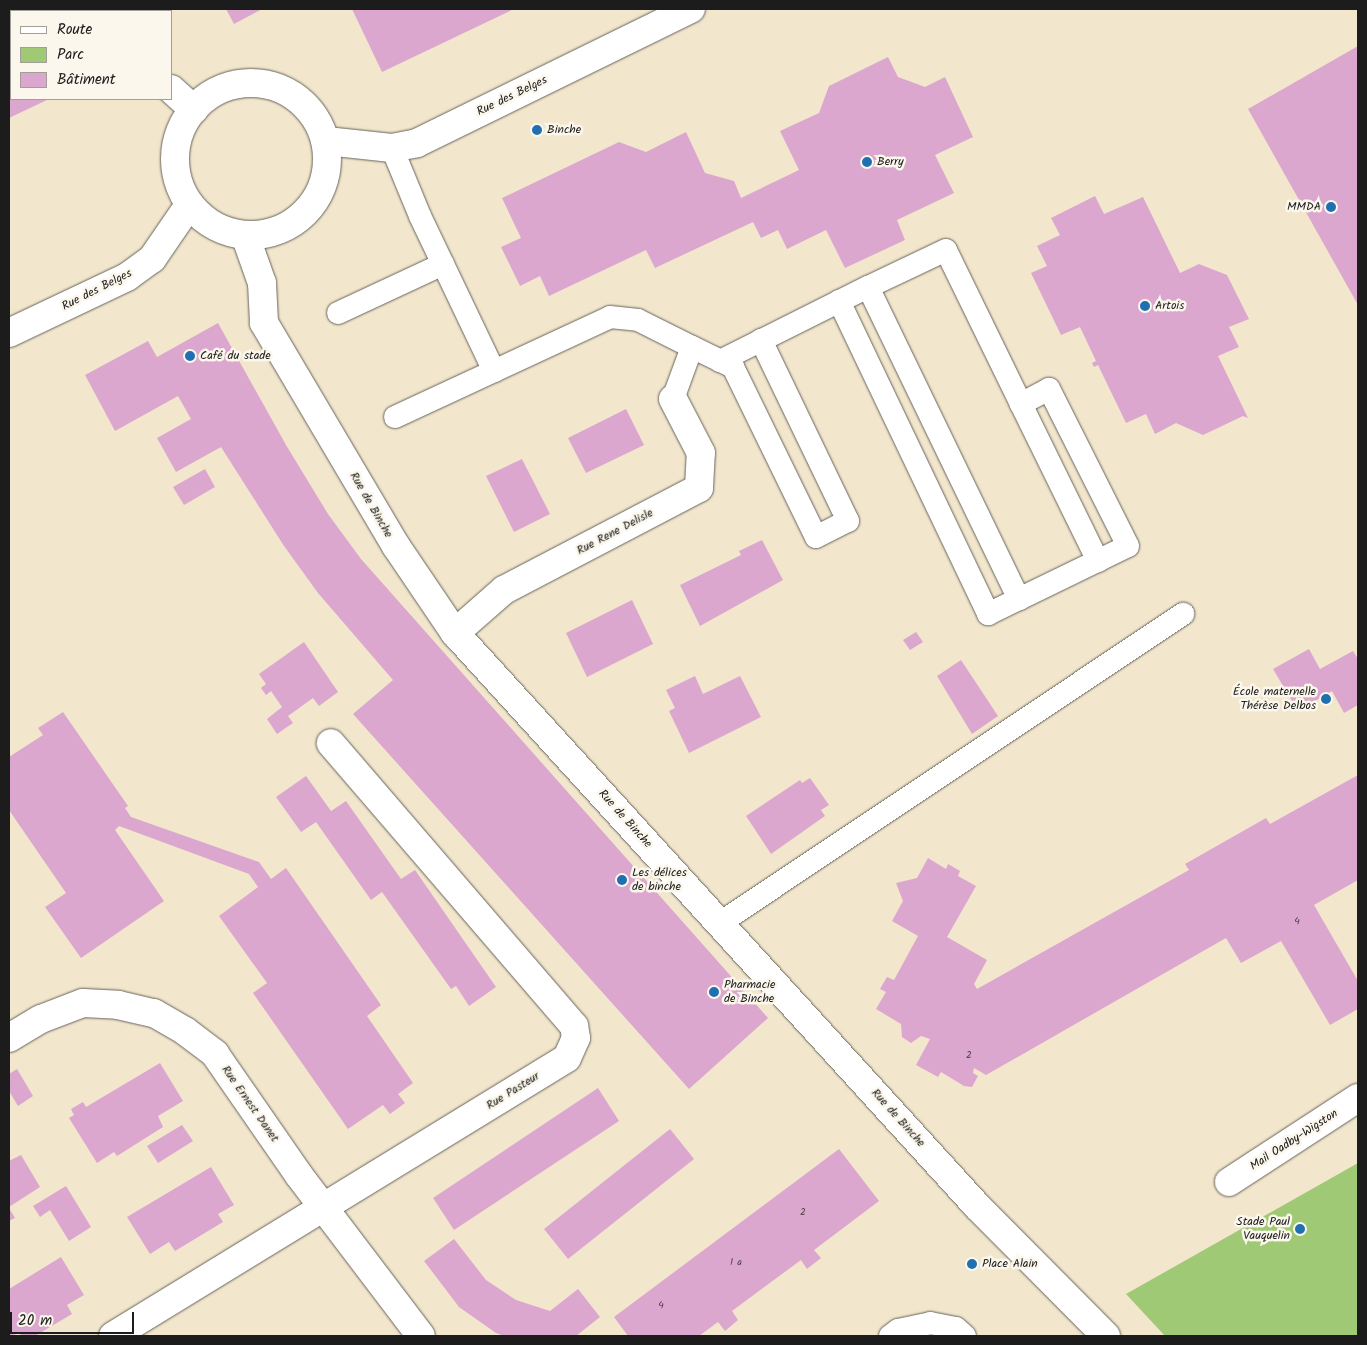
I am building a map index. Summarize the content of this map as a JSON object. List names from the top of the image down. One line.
{"streets":{"street":["Rue des Belges","Rue de Binche","Rue Rene Delisle","Rue Pasteur","Rue Ernest Danet","Mail Oadby-Wigston"]},"crossings":[["Rue des Belges","Rue de Binche"],["Rue de Binche","Rue Rene Delisle"],["Rue Pasteur","Rue Ernest Danet"]],"places":["Binche","Berry","MMDA","Artois","Café du stade","École maternelle Thérèse Delbos","Les délices de binche","Pharmacie de Binche","Stade Paul Vauquelin","Place Alain"],"house_numbers":["4","2","2","1 a","4"],"legend":["Route","Parc","Bâtiment"],"scale_bar":"20 m"}
